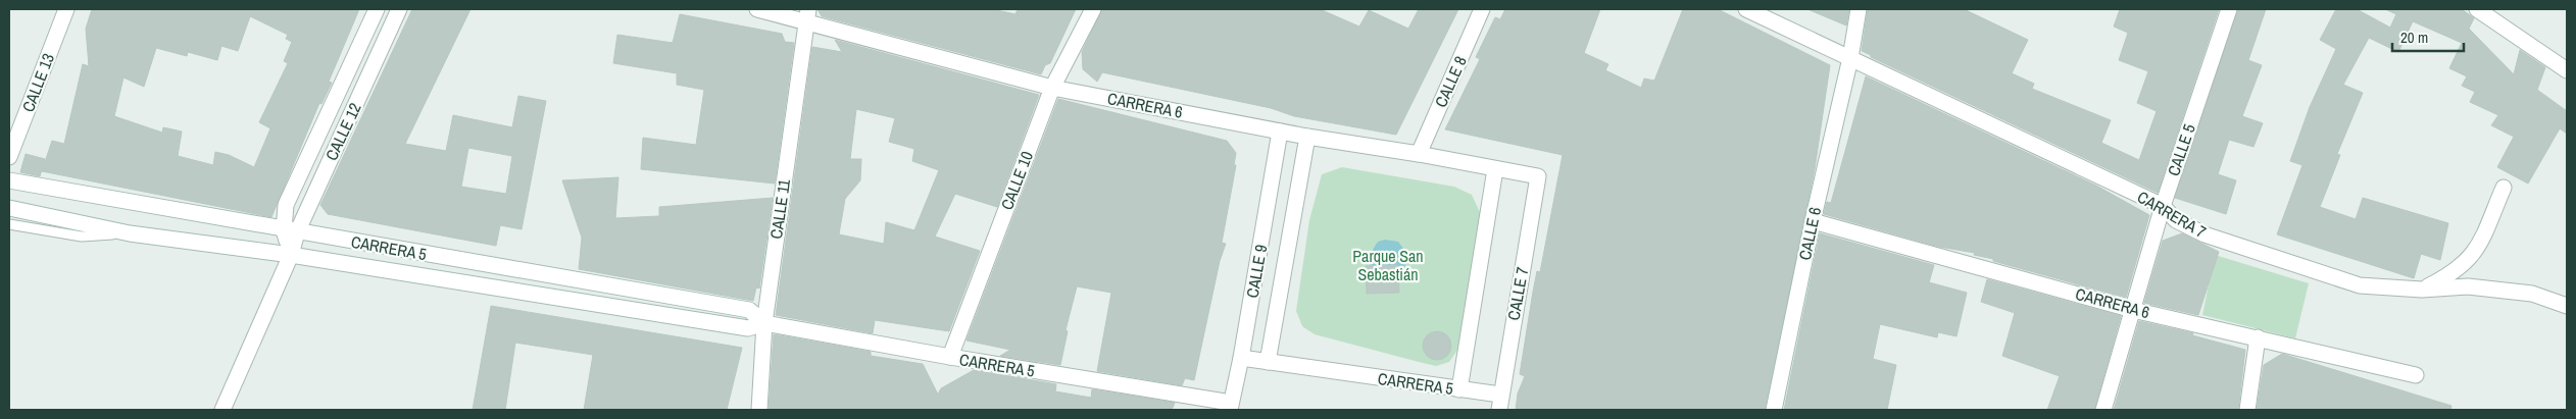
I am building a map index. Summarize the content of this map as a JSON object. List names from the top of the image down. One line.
{"streets":{"street":["CALLE 8","CALLE 13","CARRERA 6","CALLE 12","CALLE 5","CALLE 10","CALLE 11","CARRERA 7","CALLE 6","CARRERA 5","CALLE 9","CALLE 7"]},"crossings":[["CALLE 8","CARRERA 6"],["CARRERA 6","CALLE 5"],["CARRERA 6","CALLE 10"],["CARRERA 6","CALLE 11"],["CARRERA 6","CALLE 6"],["CARRERA 6","CALLE 9"],["CARRERA 6","CALLE 7"],["CALLE 12","CARRERA 5"],["CALLE 5","CARRERA 7"],["CALLE 10","CARRERA 5"],["CALLE 11","CARRERA 5"],["CARRERA 7","CALLE 6"],["CARRERA 5","CALLE 9"],["CARRERA 5","CALLE 7"]],"parks":["Parque San Sebastián"],"scale_bar":"20 m"}
